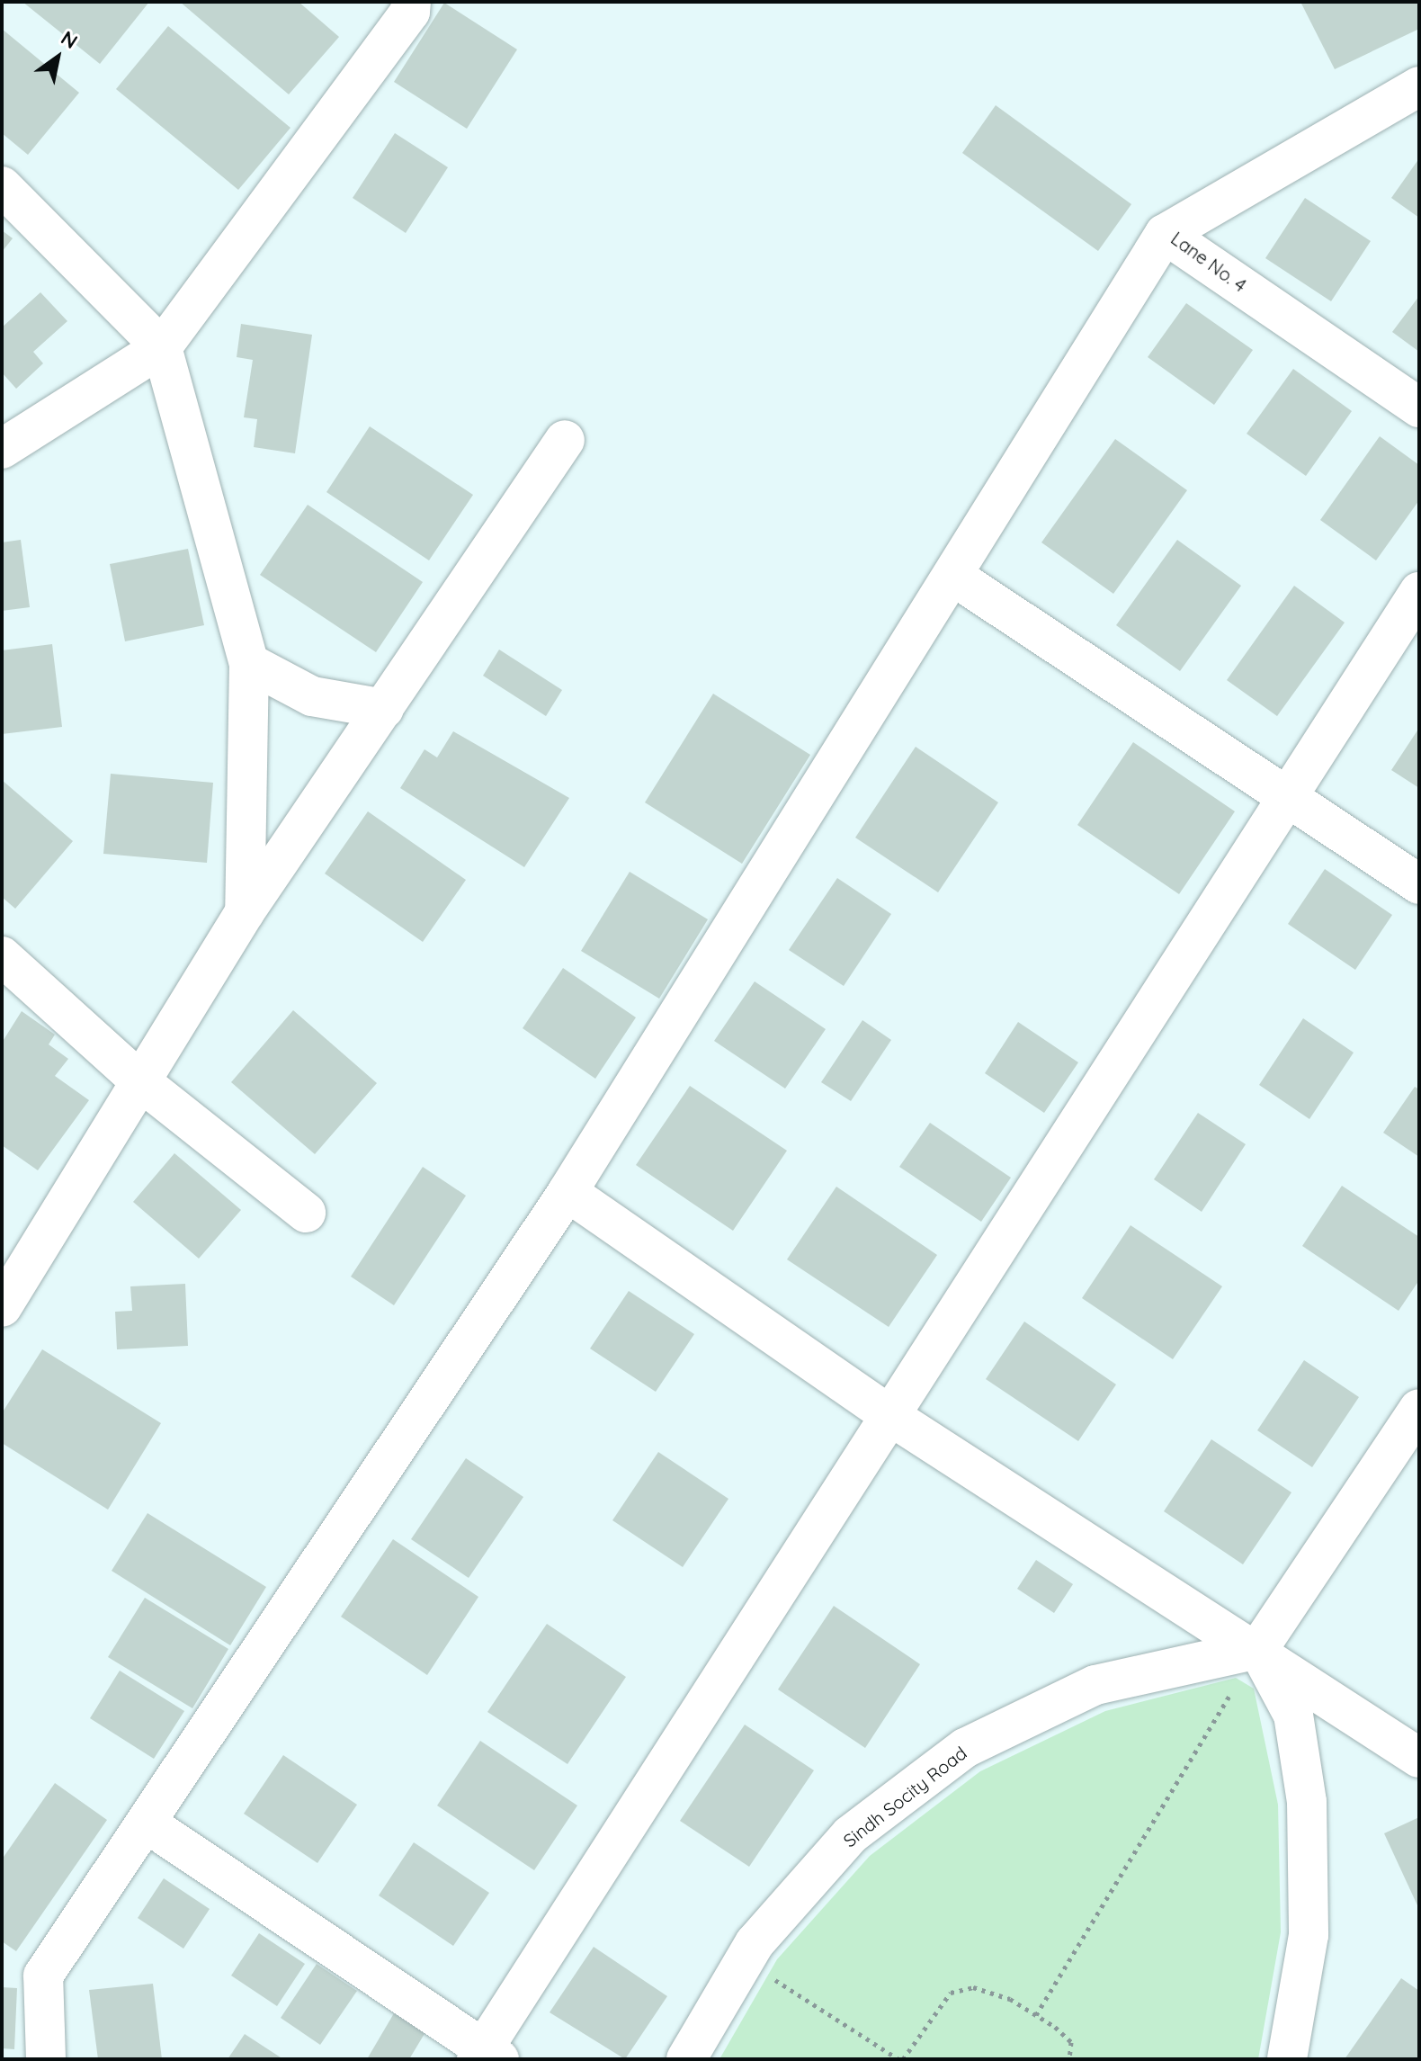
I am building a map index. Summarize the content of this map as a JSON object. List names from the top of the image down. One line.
{"streets":{"lane":["Lane No. 4","Sindh Socity Road"]},"north":"top right"}
